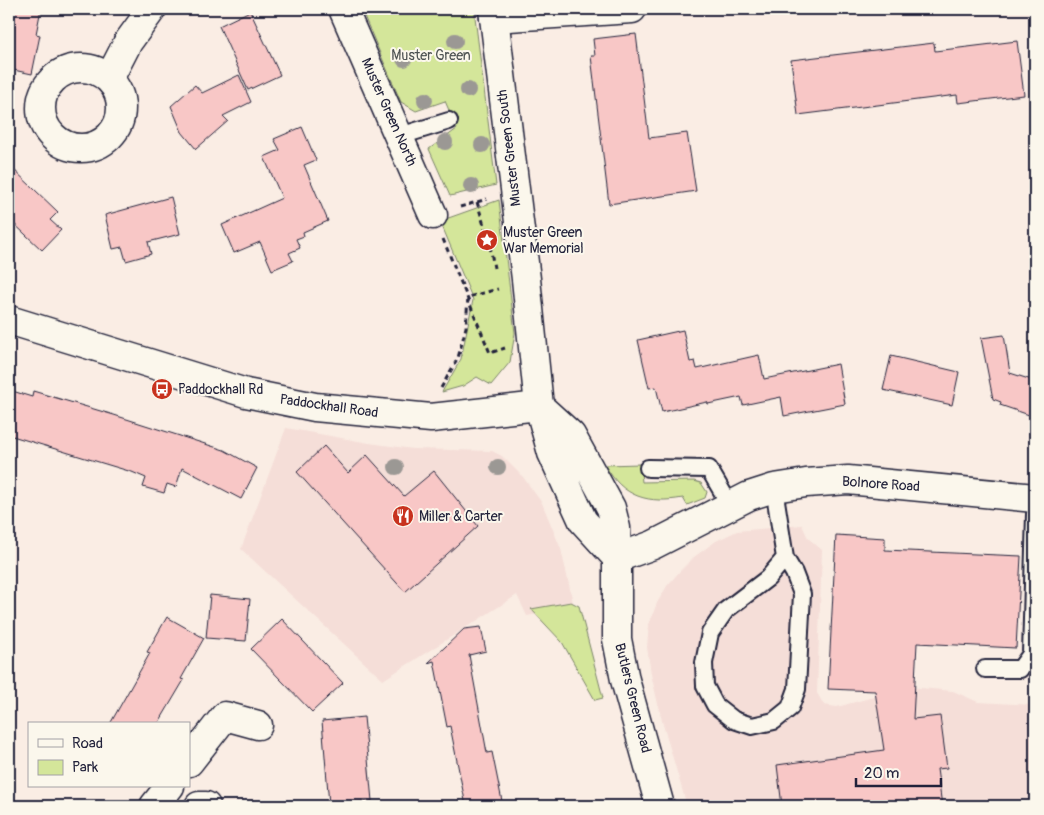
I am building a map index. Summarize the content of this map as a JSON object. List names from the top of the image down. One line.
{"streets":{"street":["Muster Green North","Muster Green South","Paddockhall Road","Bolnore Road","Butlers Green Road"]},"crossings":[["Muster Green South","Paddockhall Road"],["Bolnore Road","Butlers Green Road"]],"parks":["Muster Green"],"places":{"place":["Muster Green War Memorial"],"bus stop":["Paddockhall Rd"],"restaurant":["Miller & Carter"]},"legend":["Road","Park"],"scale_bar":"20 m"}
